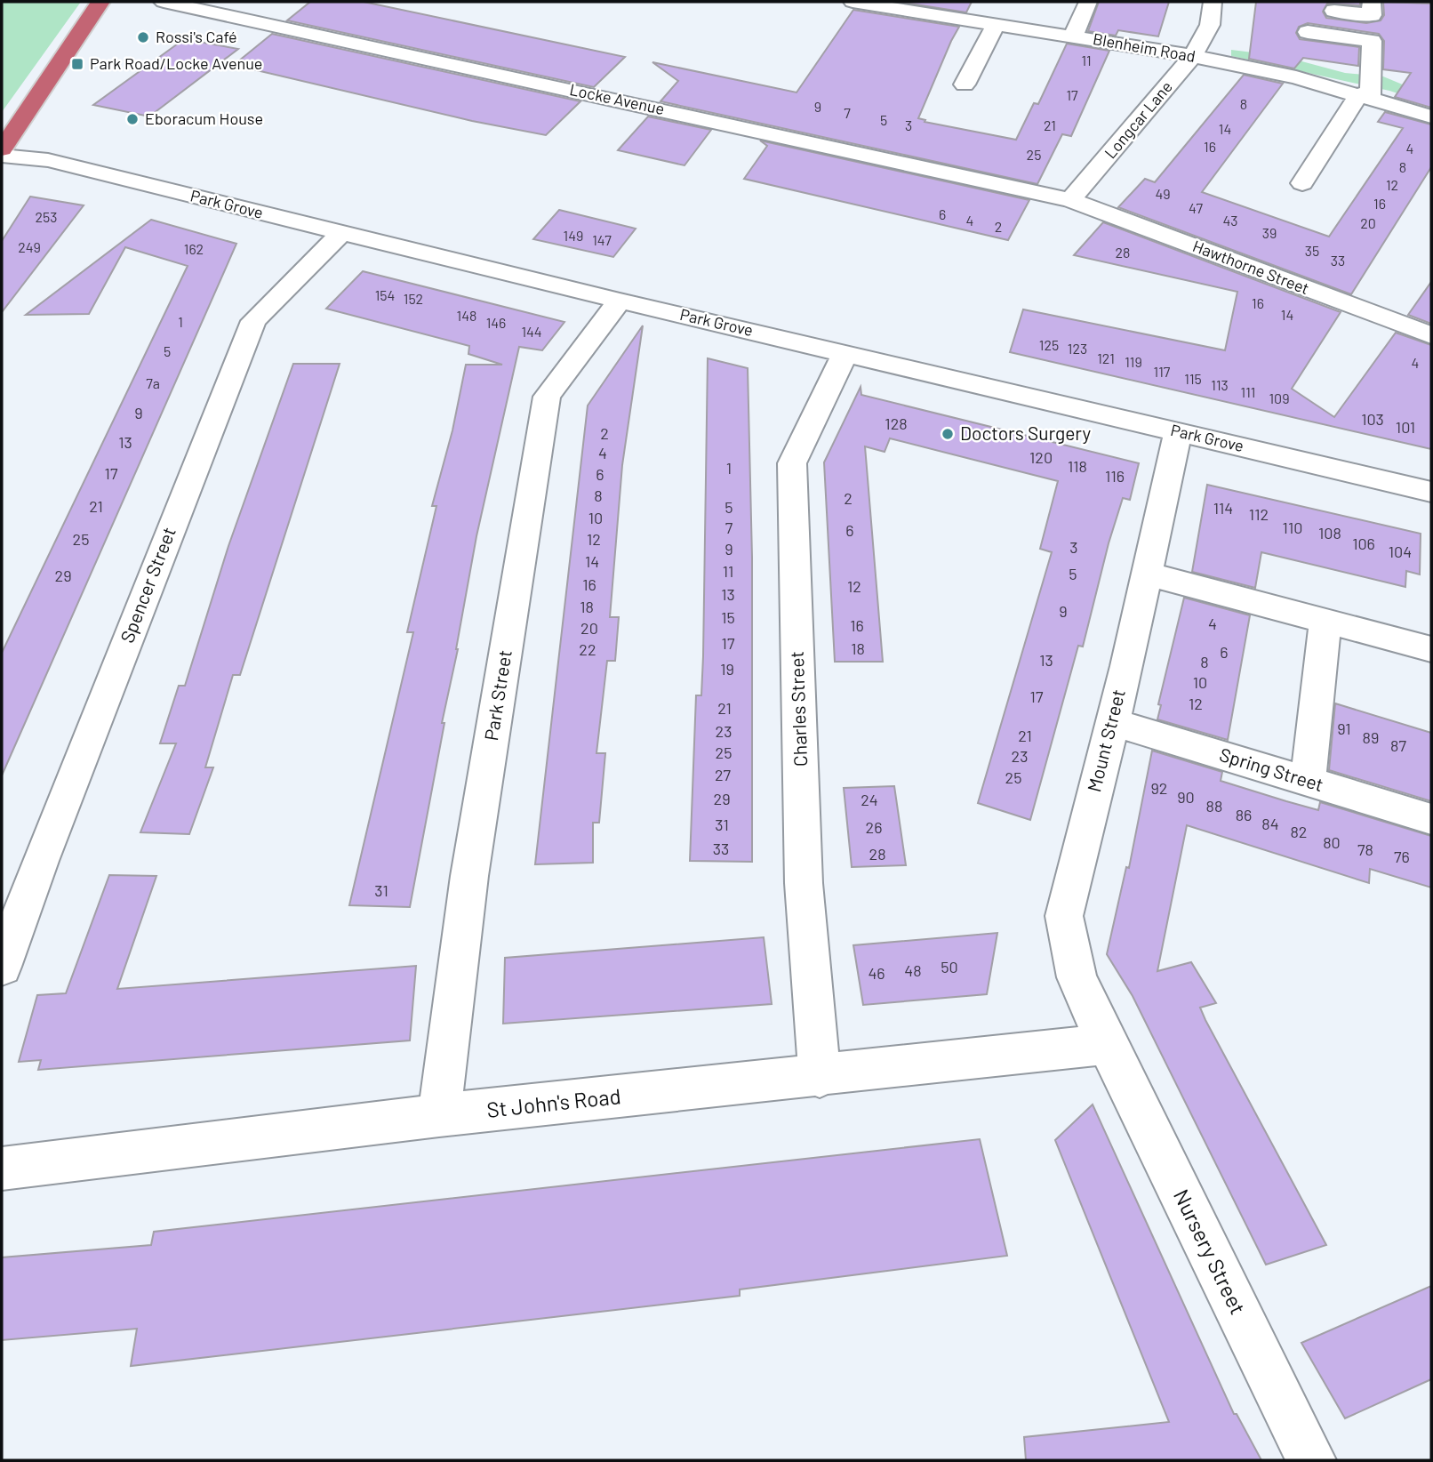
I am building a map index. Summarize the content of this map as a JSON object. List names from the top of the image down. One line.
{"streets":{"street":["Blenheim Road","Locke Avenue","Longcar Lane","Park Grove","Hawthorne Street","Spencer Street","Park Street","Charles Street","Mount Street","Spring Street","St John's Road","Nursery Street"]},"crossings":[["Blenheim Road","Longcar Lane"],["Locke Avenue","Longcar Lane"],["Locke Avenue","Hawthorne Street"],["Longcar Lane","Hawthorne Street"],["Park Grove","Spencer Street"],["Park Grove","Park Street"],["Park Grove","Charles Street"],["Park Grove","Mount Street"],["Park Street","St John's Road"],["Charles Street","St John's Road"],["Mount Street","Spring Street"],["Mount Street","St John's Road"],["Mount Street","Nursery Street"],["St John's Road","Nursery Street"]],"places":{"other":["Rossi's Café","Eboracum House","Doctors Surgery"],"transit":["Park Road/Locke Avenue"]},"house_numbers":["11","17","8","9","7","5","3","21","14","16","4","25","8","12","49","16","47","6","253","4","43","20","2","39","149","147","249","162","35","28","33","154","152","16","14","148","1","146","144","125","123","5","121","119","4","117","115","7a","113","111","109","9","103","128","101","2","13","4","120","118","1","17","6","116","8","2","21","5","114","112","10","7","110","6","108","25","12","106","3","9","104","14","11","5","29","16","12","13","18","9","15","4","16","20","17","18","22","6","13","8","19","10","17","12","21","91","23","21","89","87","25","23","27","25","92","90","29","24","88","86","84","31","26","82","80","33","78","28","76","31","50","48","46"]}
